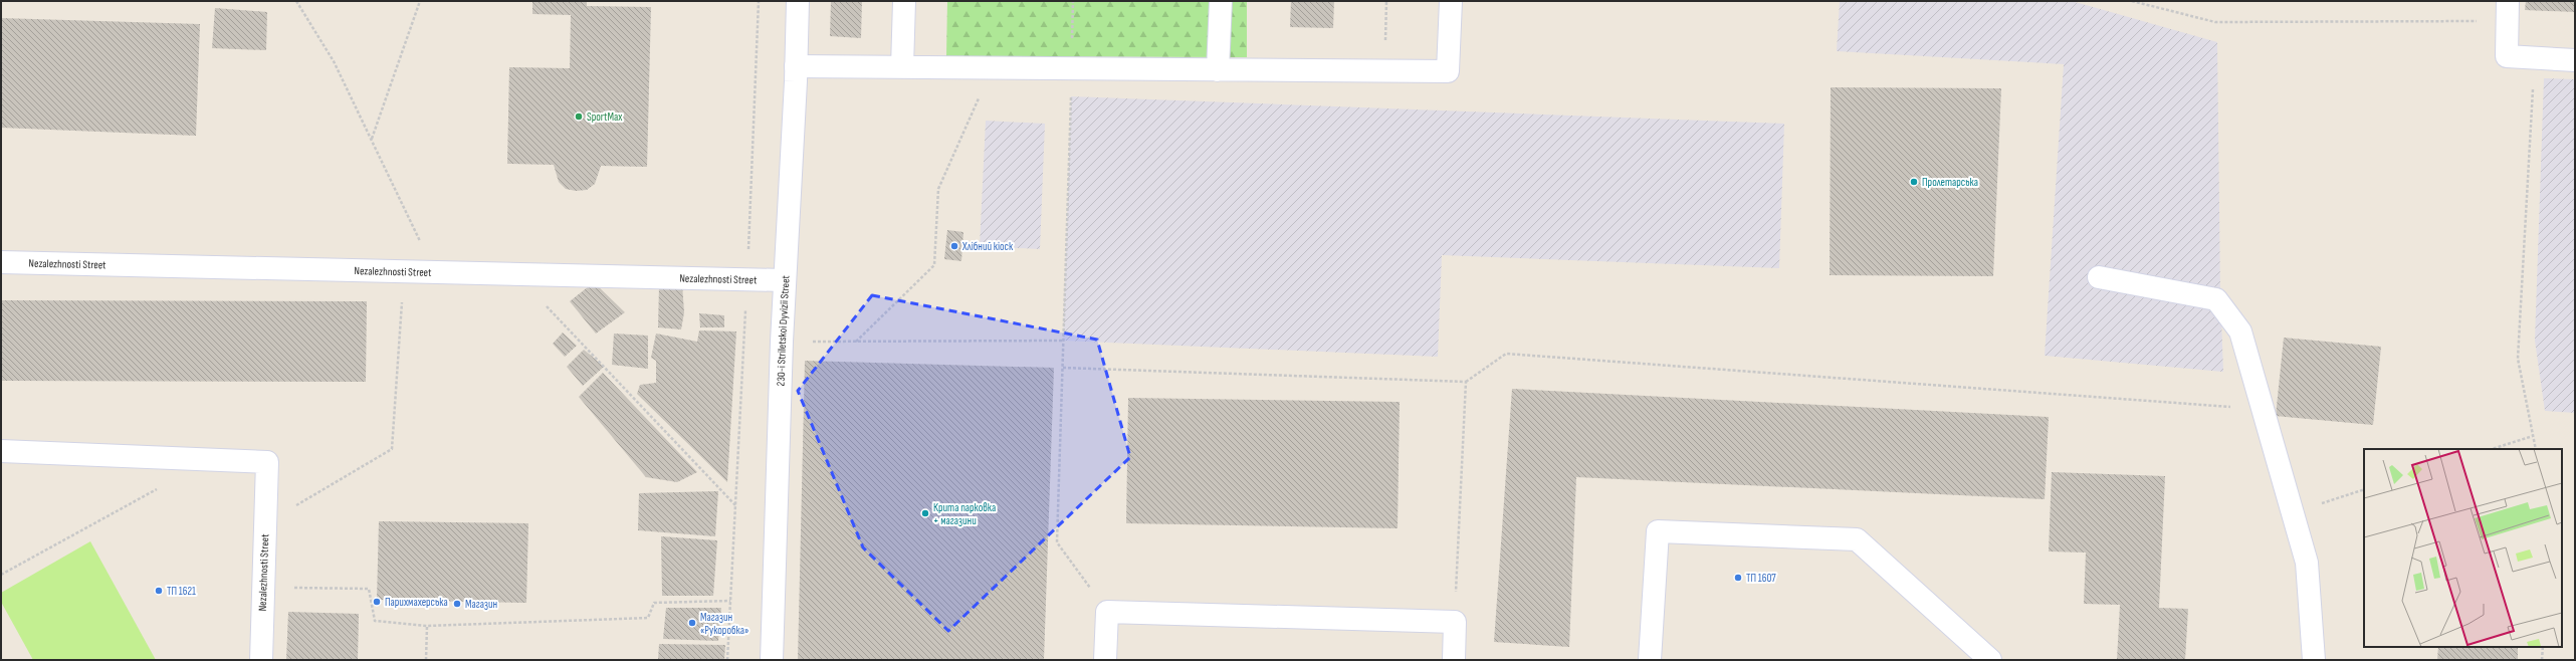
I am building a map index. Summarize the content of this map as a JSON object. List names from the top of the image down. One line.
{"streets":{"street":["Nezalezhnosti Street","230-i Striletskoi Dyvizii Street"]},"crossings":[["Nezalezhnosti Street","230-i Striletskoi Dyvizii Street"]],"places":["SportMax","Пролетарська","Хлібний кіоск","Крита парковка + магазини","ТП 1607","ТП 1621","Парихмахерська","Магазин","Магазин «Рукоробка»"]}
